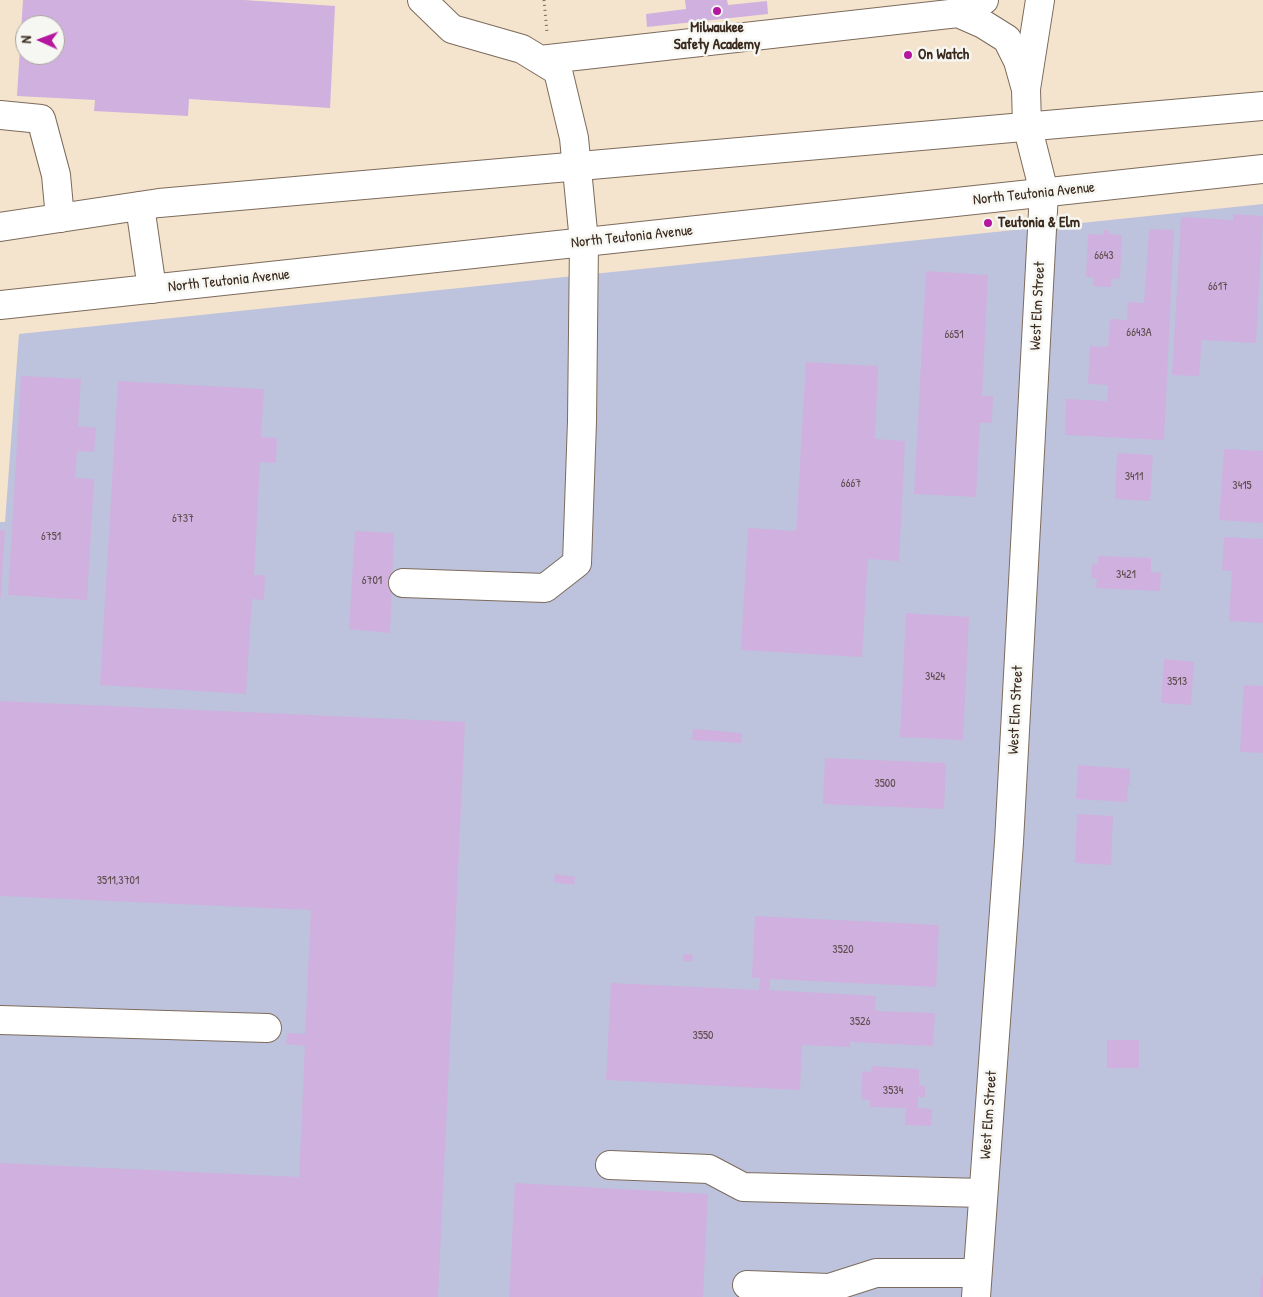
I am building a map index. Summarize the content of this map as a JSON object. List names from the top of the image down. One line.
{"streets":{"main road":["North Teutonia Avenue","West Elm Street"]},"crossings":[["North Teutonia Avenue","West Elm Street"]],"places":["Milwaukee Safety Academy","On Watch","Teutonia & Elm"],"house_numbers":["6643","6617","6643A","6651","3411","6667","3415","6737","6751","3421","6701","3424","3513","3500","3511,3701","3520","3526","3550","3534"],"north":"left"}
